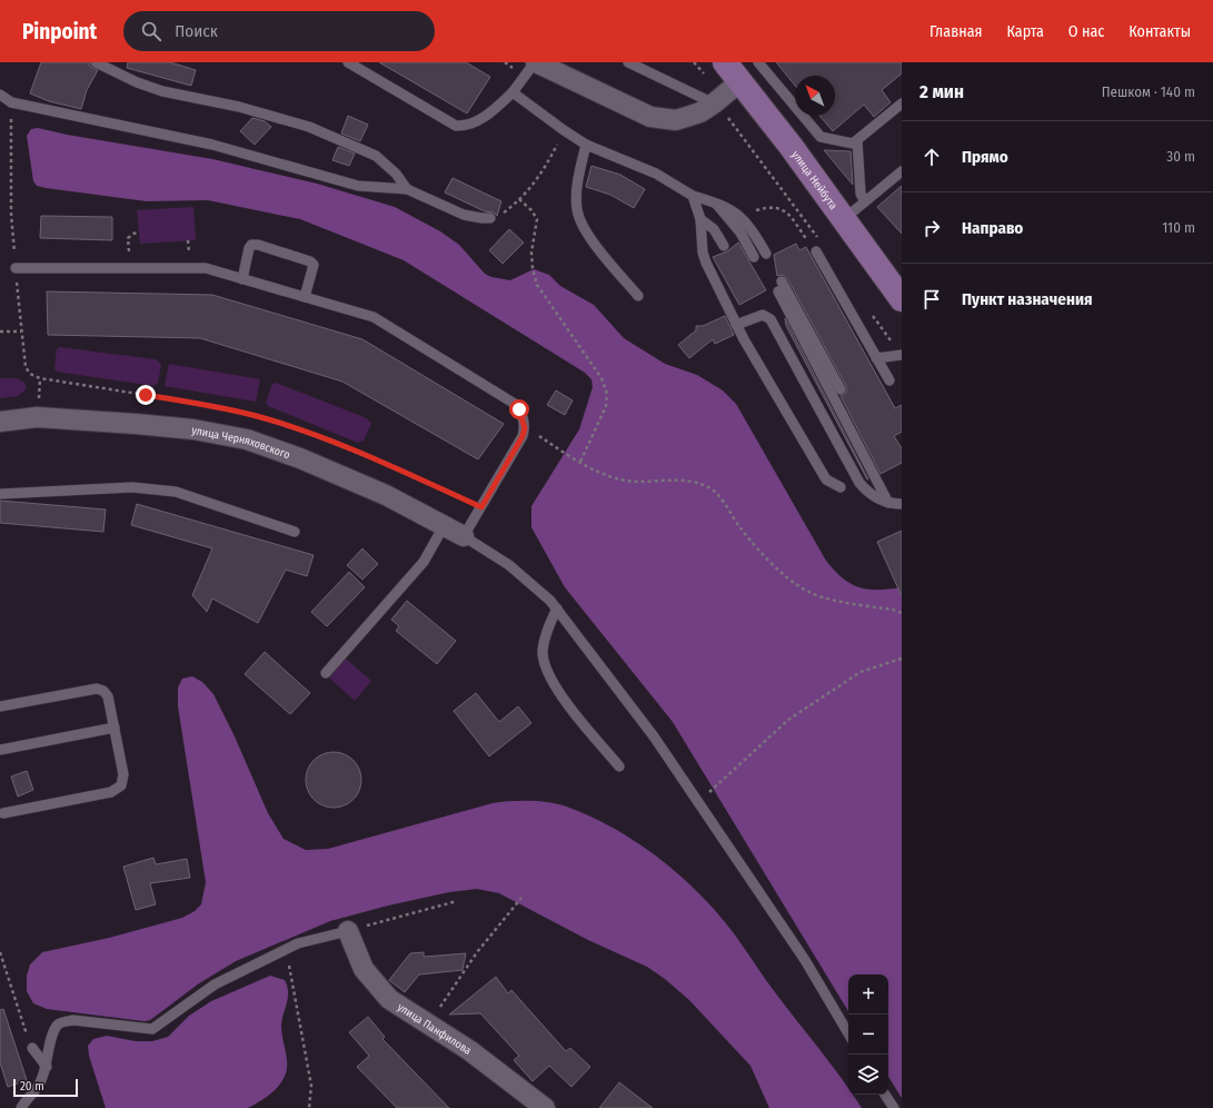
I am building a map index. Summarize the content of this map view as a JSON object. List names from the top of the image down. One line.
{"streets":{"main road":["улица Нейбута"],"street":["улица Черняховского","улица Панфилова"]},"scale_bar":"20 m","north":"top left","page":{"header":"Pinpoint","search":"Поиск","nav":["Главная","Карта","О нас","Контакты"],"heading":["2 мин","Пешком · 140 m"],"list":[["Прямо","30 m"],["Направо","110 m"],"Пункт назначения"],"map_buttons":["+","−"],"scale":"20 m"}}
